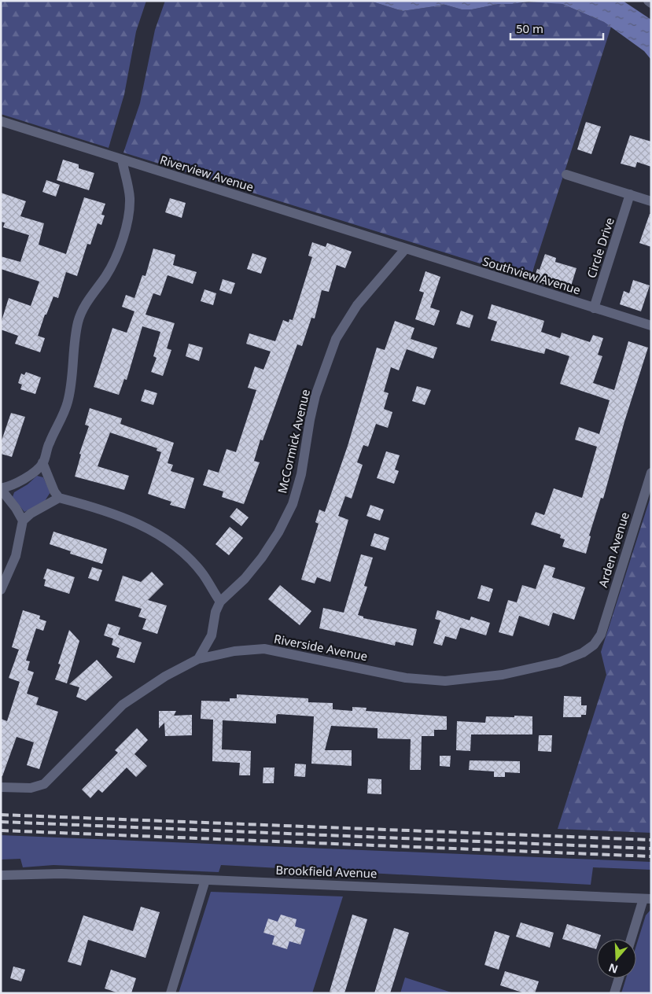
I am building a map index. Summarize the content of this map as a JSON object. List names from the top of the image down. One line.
{"streets":{"street":["Riverview Avenue","Circle Drive","Southview Avenue","McCormick Avenue","Arden Avenue","Riverside Avenue","Brookfield Avenue"]},"crossings":[["Riverview Avenue","Southview Avenue"],["Riverview Avenue","McCormick Avenue"],["Circle Drive","Southview Avenue"],["Southview Avenue","McCormick Avenue"],["McCormick Avenue","Riverside Avenue"],["Arden Avenue","Riverside Avenue"]],"scale_bar":"50 m","north":"bottom"}
